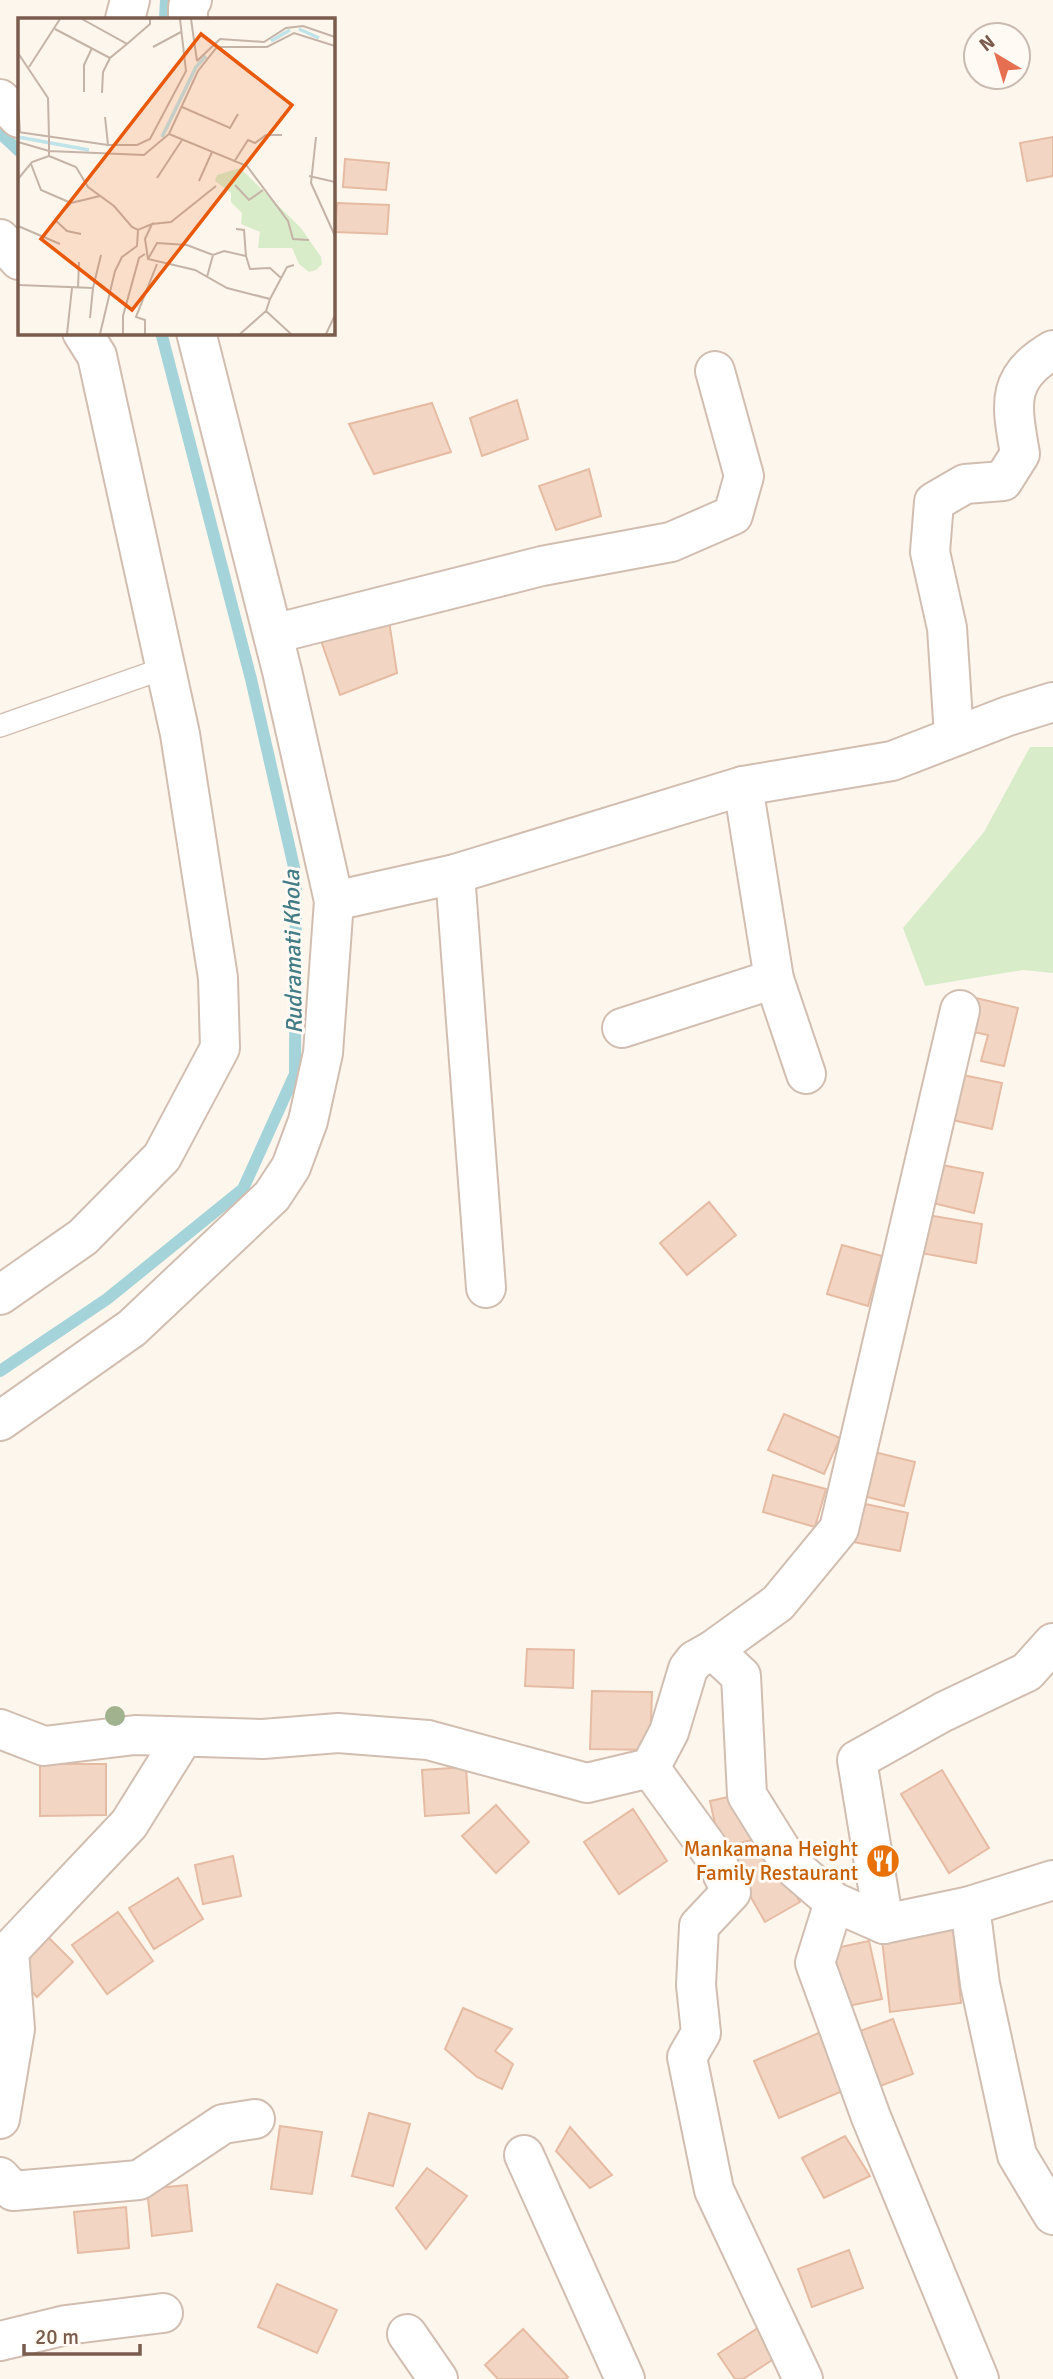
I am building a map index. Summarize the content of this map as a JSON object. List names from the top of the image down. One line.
{"water":["Rudramati Khola"],"places":{"restaurant":["Mankamana Height Family Restaurant"]},"scale_bar":"20 m","north":"top left"}
